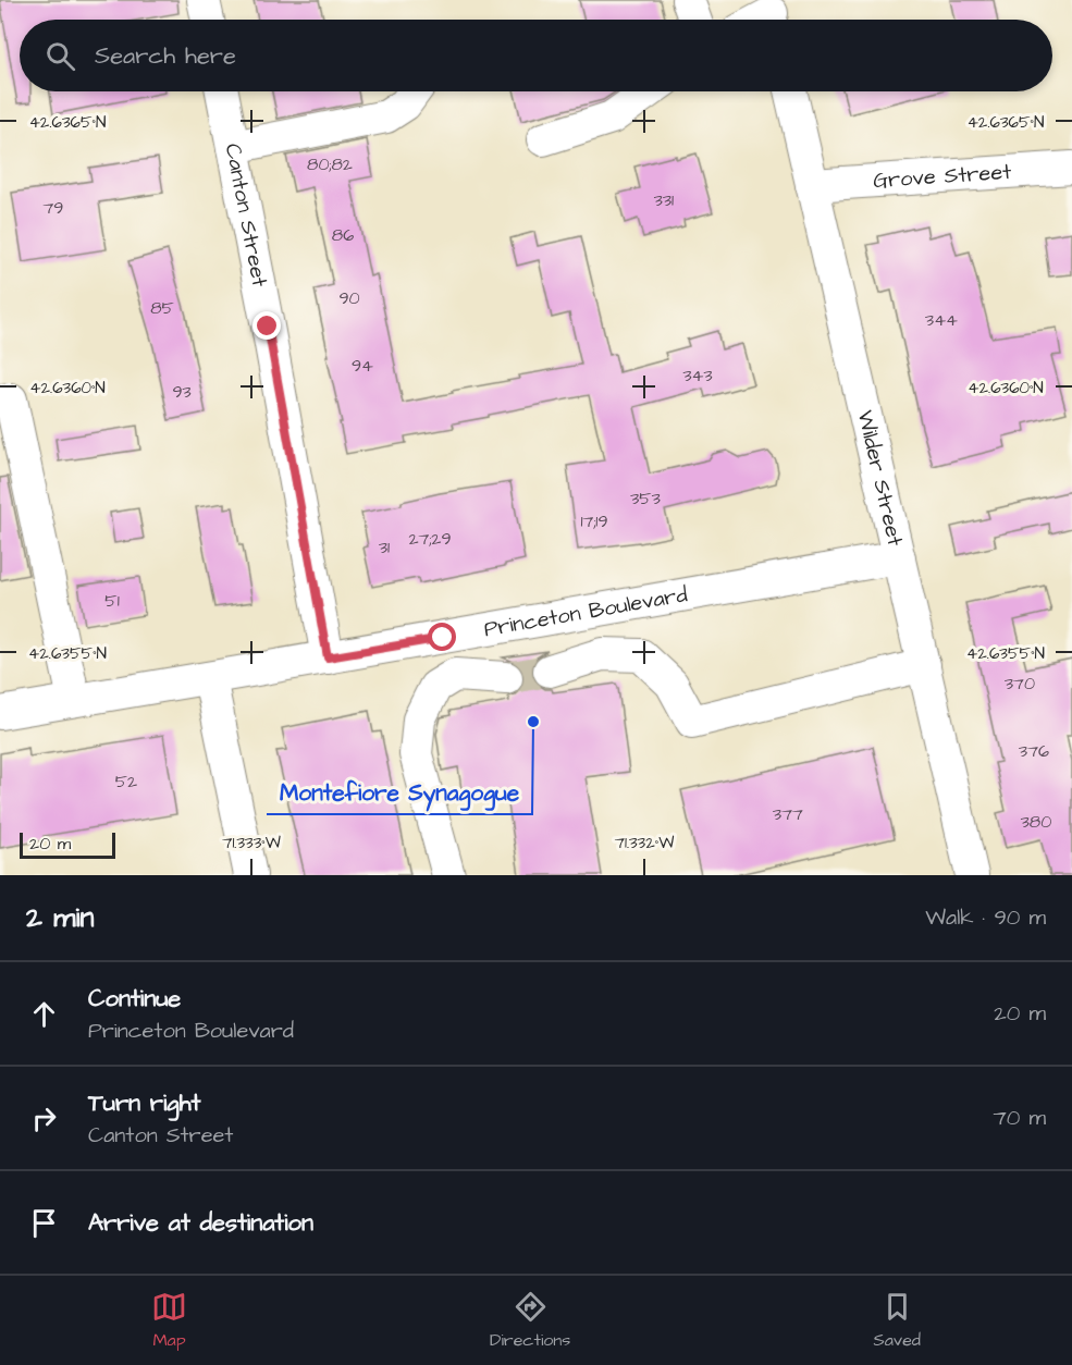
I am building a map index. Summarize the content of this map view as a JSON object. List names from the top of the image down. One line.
{"streets":{"street":["Grove Street","Canton Street","Wilder Street","Princeton Boulevard"]},"crossings":[["Grove Street","Wilder Street"],["Canton Street","Princeton Boulevard"],["Wilder Street","Princeton Boulevard"]],"places":["Montefiore Synagogue"],"house_numbers":["80;82","331","79","86","90","85","344","94","343","93","353","17;19","27;29","31","51","370","376","52","377","380"],"scale_bar":"20 m","page":{"search":"Search here","scale":"20 m","heading":["2 min","Walk · 90 m"],"list":[["Continue","Princeton Boulevard","20 m"],["Turn right","Canton Street","70 m"],"Arrive at destination"],"nav":["Map","Directions","Saved"]},"coordinates":["42.6365°N","42.6360°N","42.6355°N","71.333°W","71.332°W"]}
